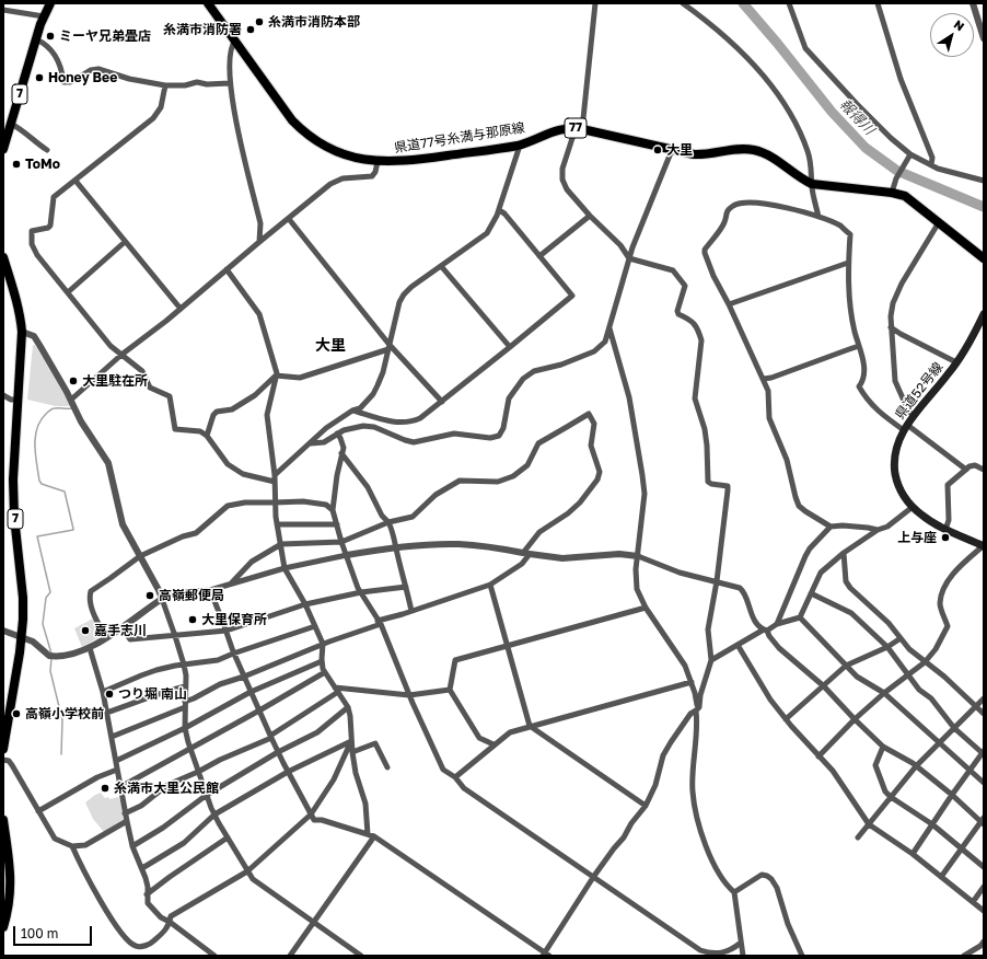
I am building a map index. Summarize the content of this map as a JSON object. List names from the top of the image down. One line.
{"streets":{"main road":["7","77","県道77号糸満与那原線","県道52号線"]},"districts":["大里"],"water":["報得川"],"places":["糸満市消防本部","糸満市消防署","ミーヤ兄弟畳店","Honey Bee","大里","ToMo","大里駐在所","上与座","高嶺郵便局","大里保育所","嘉手志川","つり堀 南山","高嶺小学校前","糸満市大里公民館"],"scale_bar":"100 m","north":"top right"}
